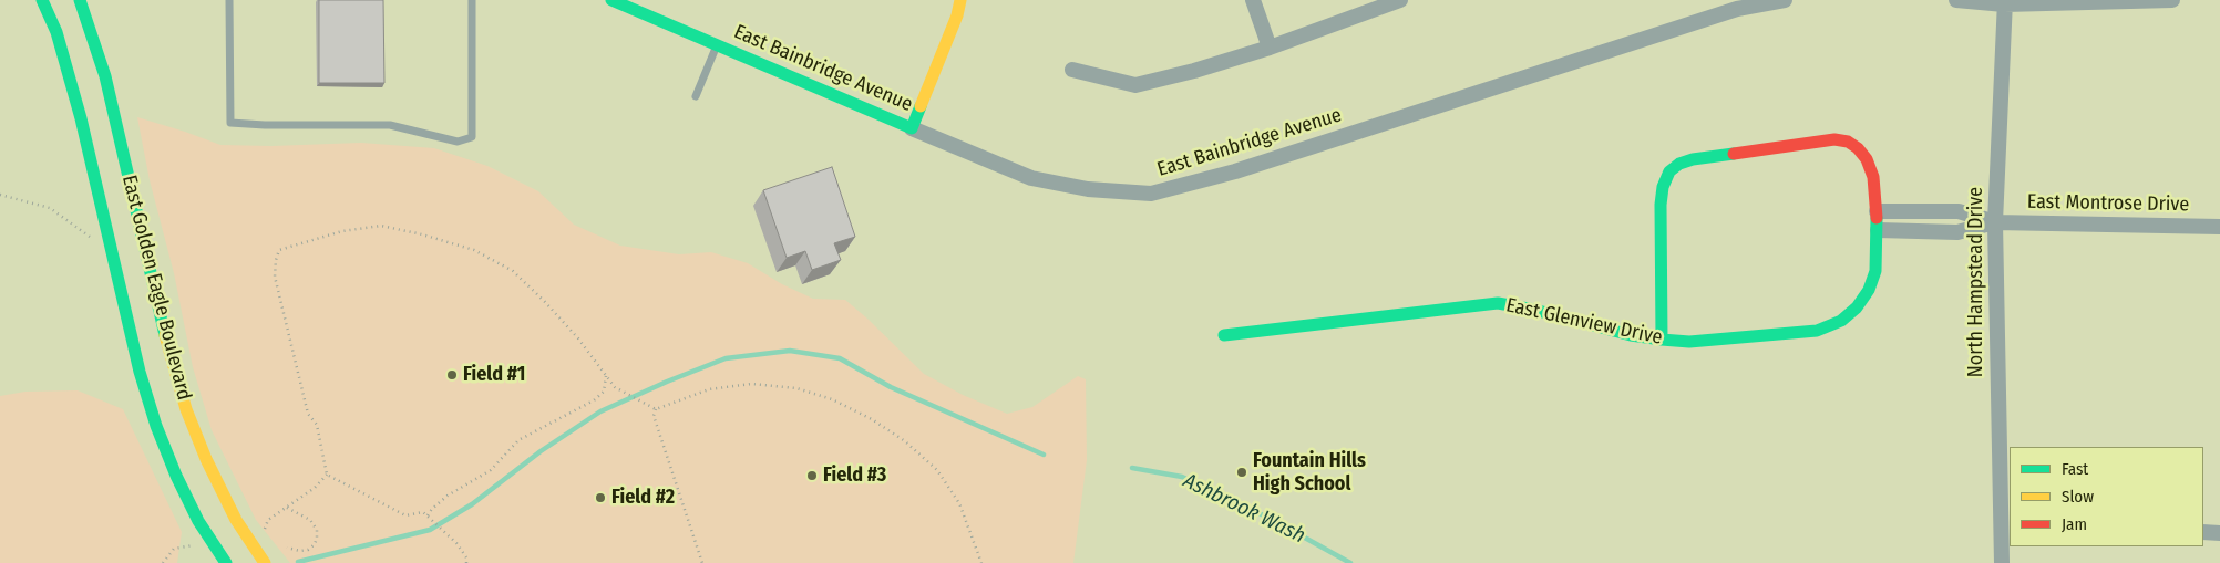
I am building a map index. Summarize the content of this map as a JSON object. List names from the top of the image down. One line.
{"streets":{"street":["East Bainbridge Avenue","East Montrose Drive","North Hampstead Drive","East Golden Eagle Boulevard","East Glenview Drive"]},"crossings":[["East Montrose Drive","North Hampstead Drive"]],"water":["Ashbrook Wash"],"places":["Field #1","Fountain Hills High School","Field #3","Field #2"],"legend":["Fast","Slow","Jam"]}
